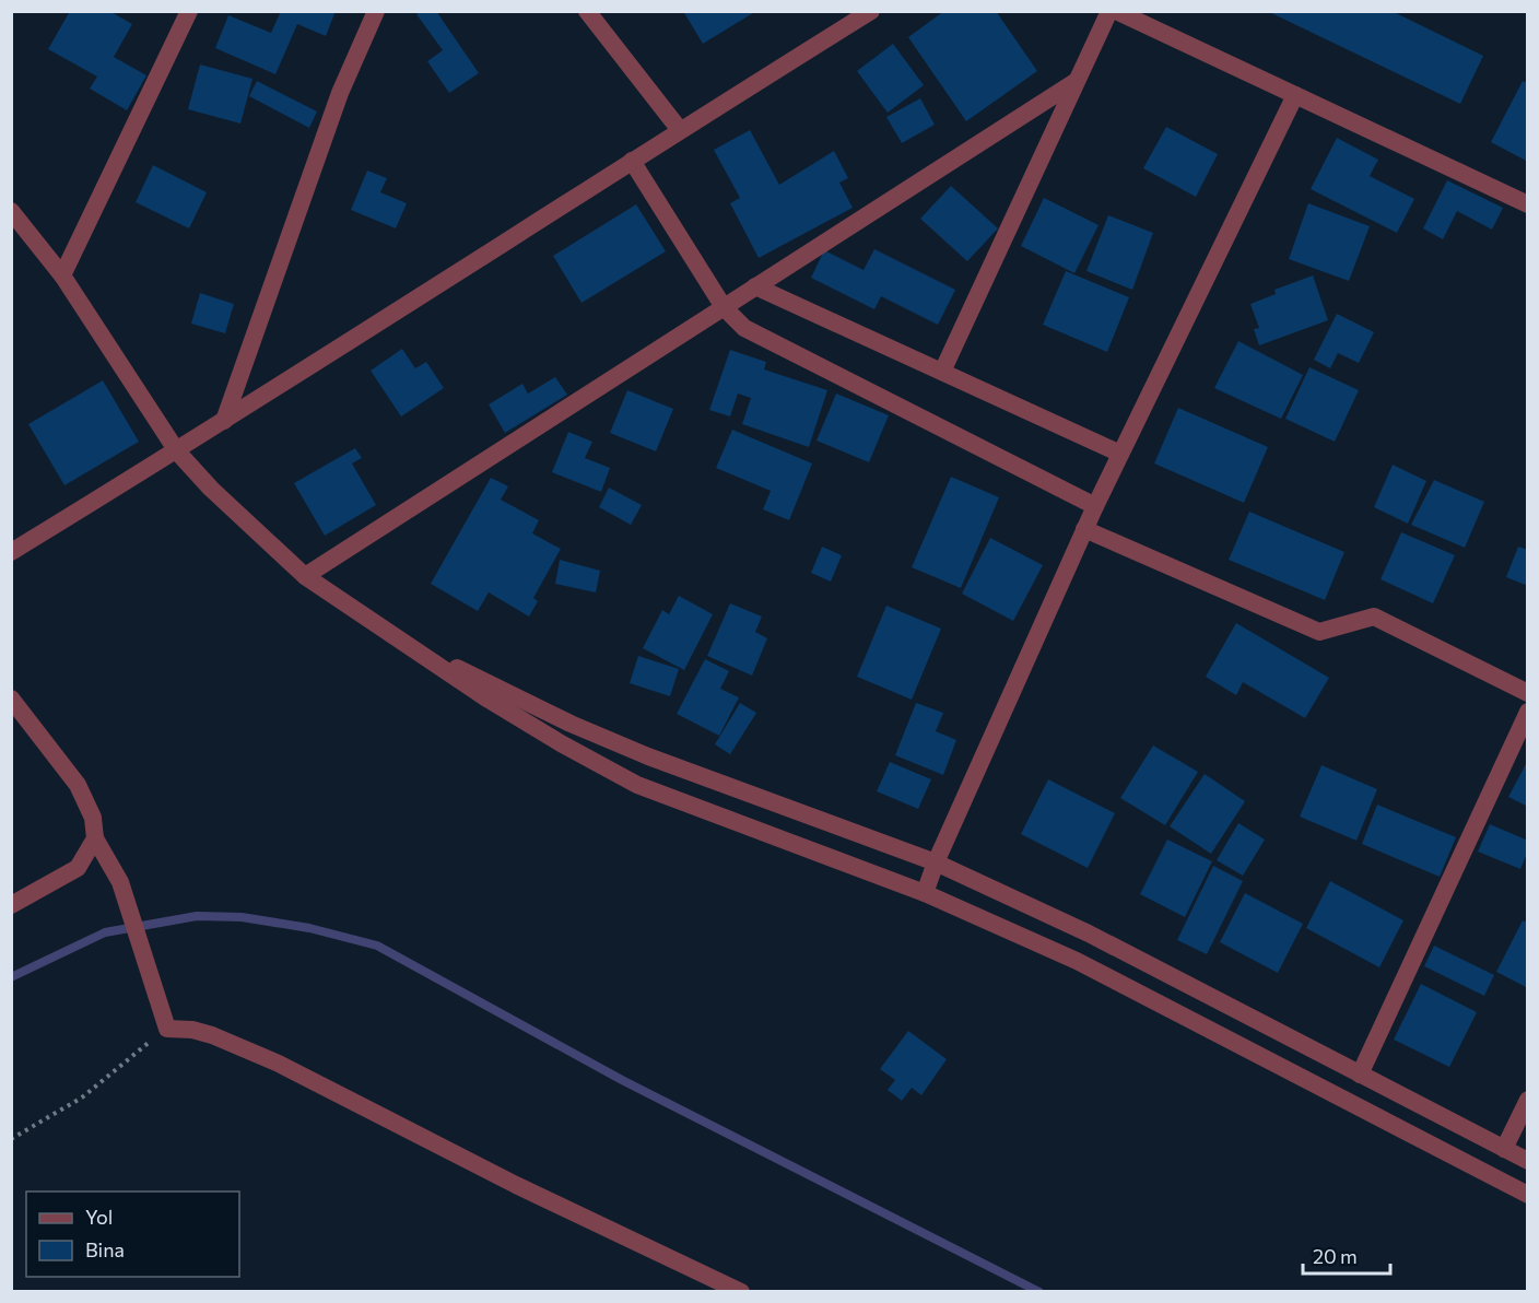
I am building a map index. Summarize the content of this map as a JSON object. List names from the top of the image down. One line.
{"legend":["Yol","Bina"],"scale_bar":"20 m"}
